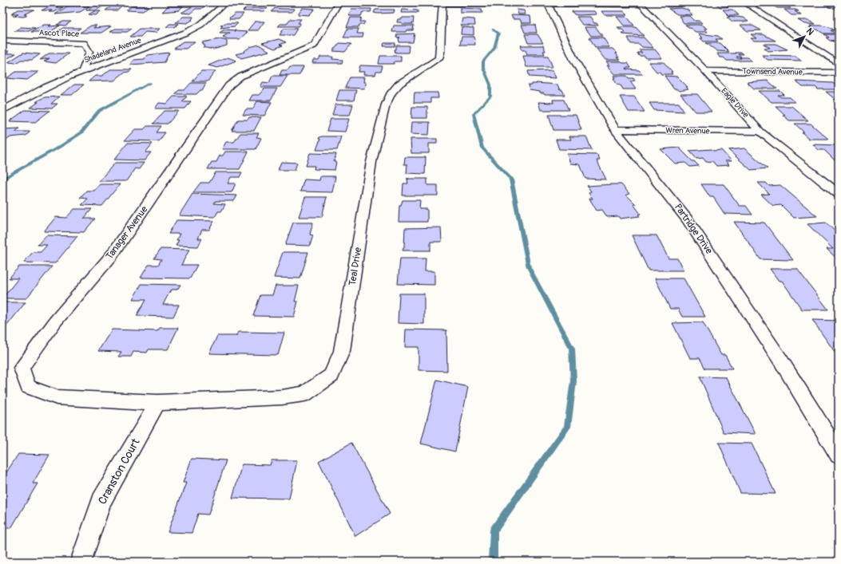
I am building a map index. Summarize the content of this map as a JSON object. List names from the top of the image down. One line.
{"streets":{"street":["Ascot Place","Shadeland Avenue","Townsend Avenue","Eagle Drive","Wren Avenue","Partridge Drive","Tanager Avenue","Teal Drive","Cranston Court"]},"crossings":[["Ascot Place","Shadeland Avenue"],["Townsend Avenue","Eagle Drive"],["Eagle Drive","Wren Avenue"],["Wren Avenue","Partridge Drive"],["Tanager Avenue","Teal Drive"],["Tanager Avenue","Cranston Court"],["Teal Drive","Cranston Court"]],"north":"top right"}
